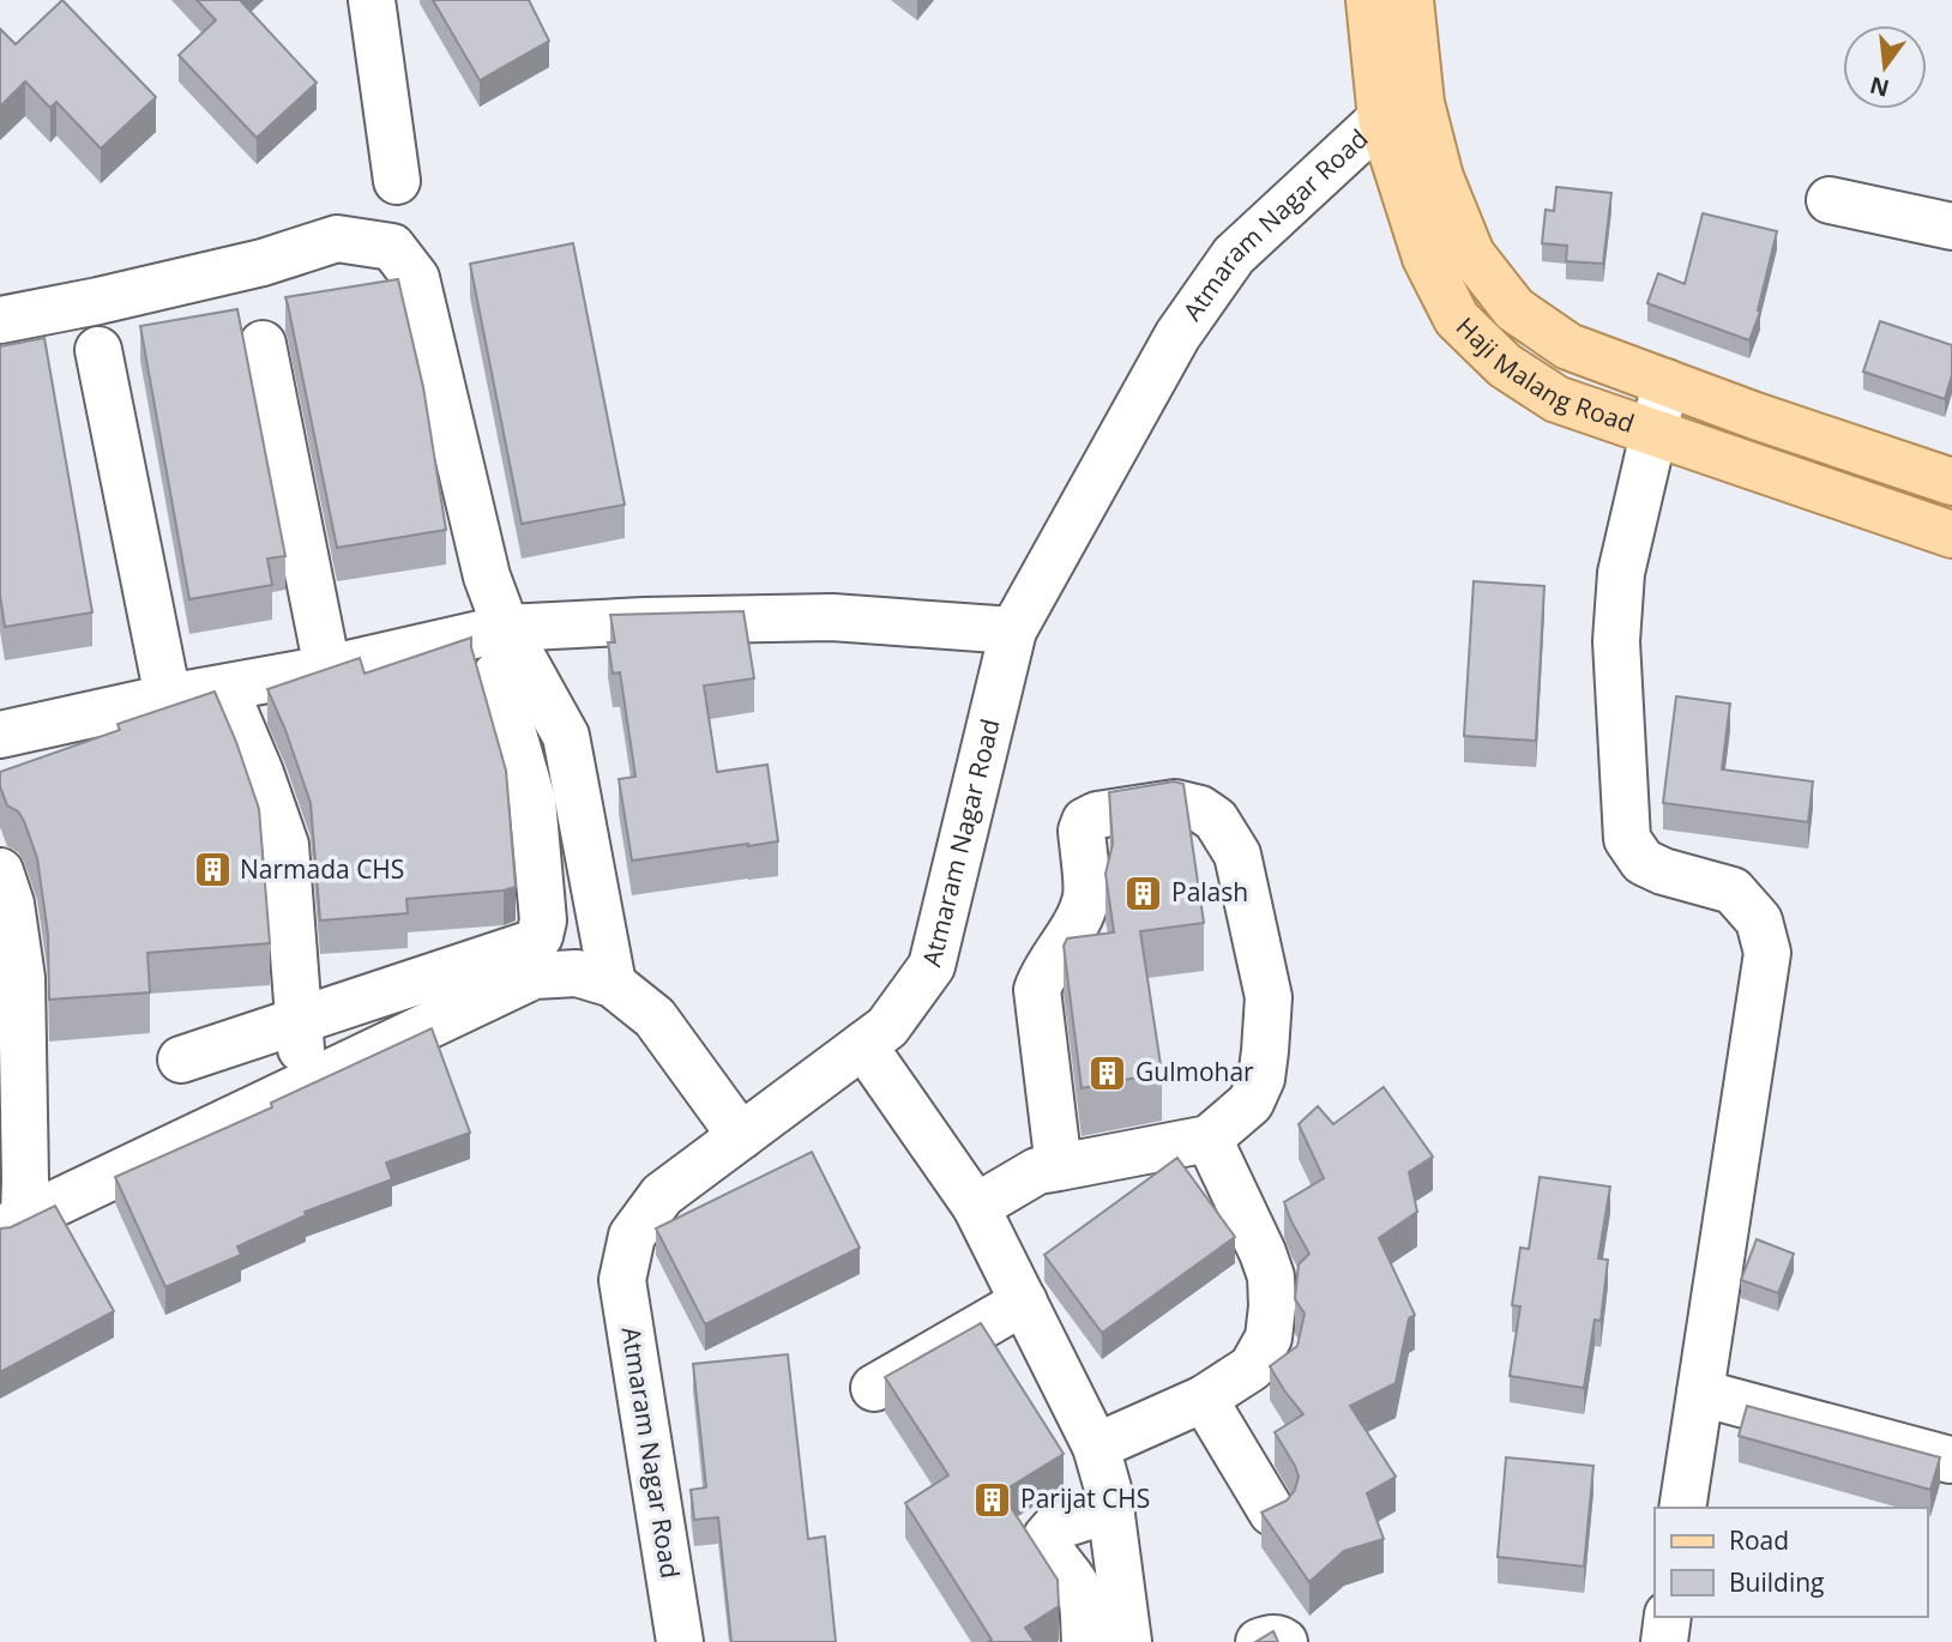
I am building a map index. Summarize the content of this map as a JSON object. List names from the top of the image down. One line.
{"streets":{"main road":["Haji Malang Road"],"street":["Atmaram Nagar Road"]},"crossings":[["Atmaram Nagar Road","Haji Malang Road"]],"places":{"building":["Narmada CHS","Palash","Gulmohar","Parijat CHS"]},"legend":["Road","Building"],"north":"bottom"}
